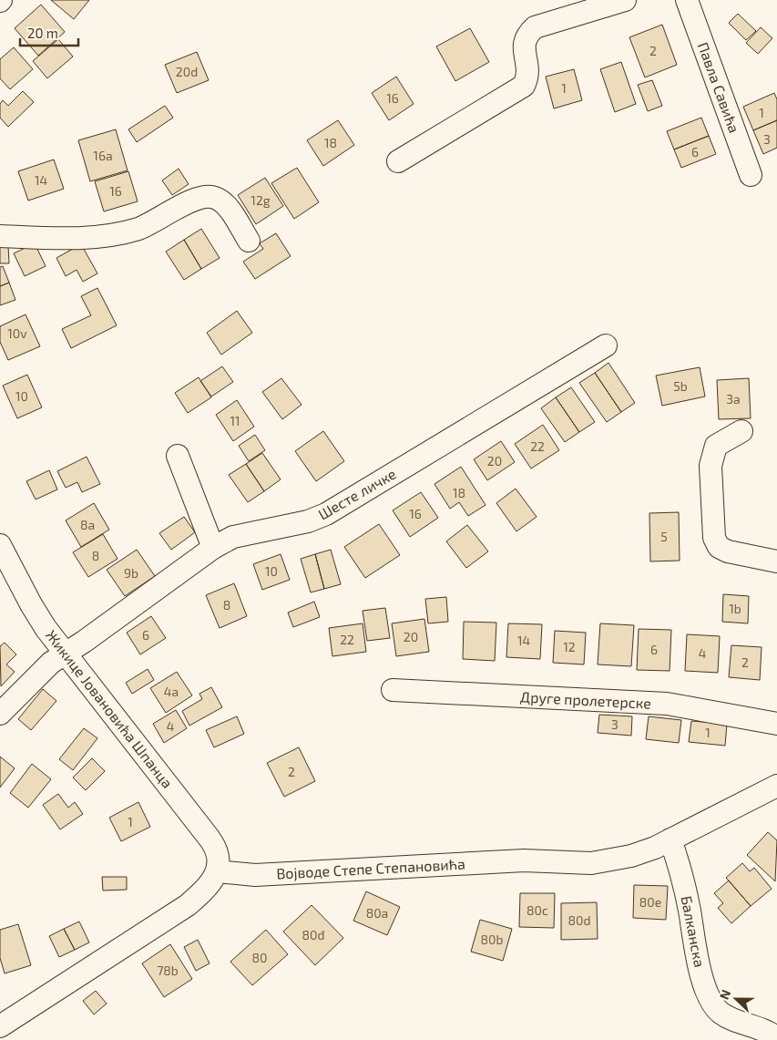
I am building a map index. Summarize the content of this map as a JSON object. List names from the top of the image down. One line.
{"streets":{"street":["Павла Савића","Шесте личке","Друге пролетерске","Жикице Јовановића Шпанца","Војводе Степе Степановића","Балканска"]},"crossings":[["Шесте личке","Жикице Јовановића Шпанца"],["Жикице Јовановића Шпанца","Војводе Степе Степановића"],["Војводе Степе Степановића","Балканска"]],"house_numbers":["2","20d","1","16","1","3","18","6","16a","14","16","12g","10v","5b","10","3a","11","22","20","18","16","8a","5","8","10","9b","8","1b","6","20","22","14","12","6","4","2","4a","3","4","1","2","1","80e","80c","80a","80d","80đ","80b","80","78b"],"scale_bar":"20 m","north":"left"}
